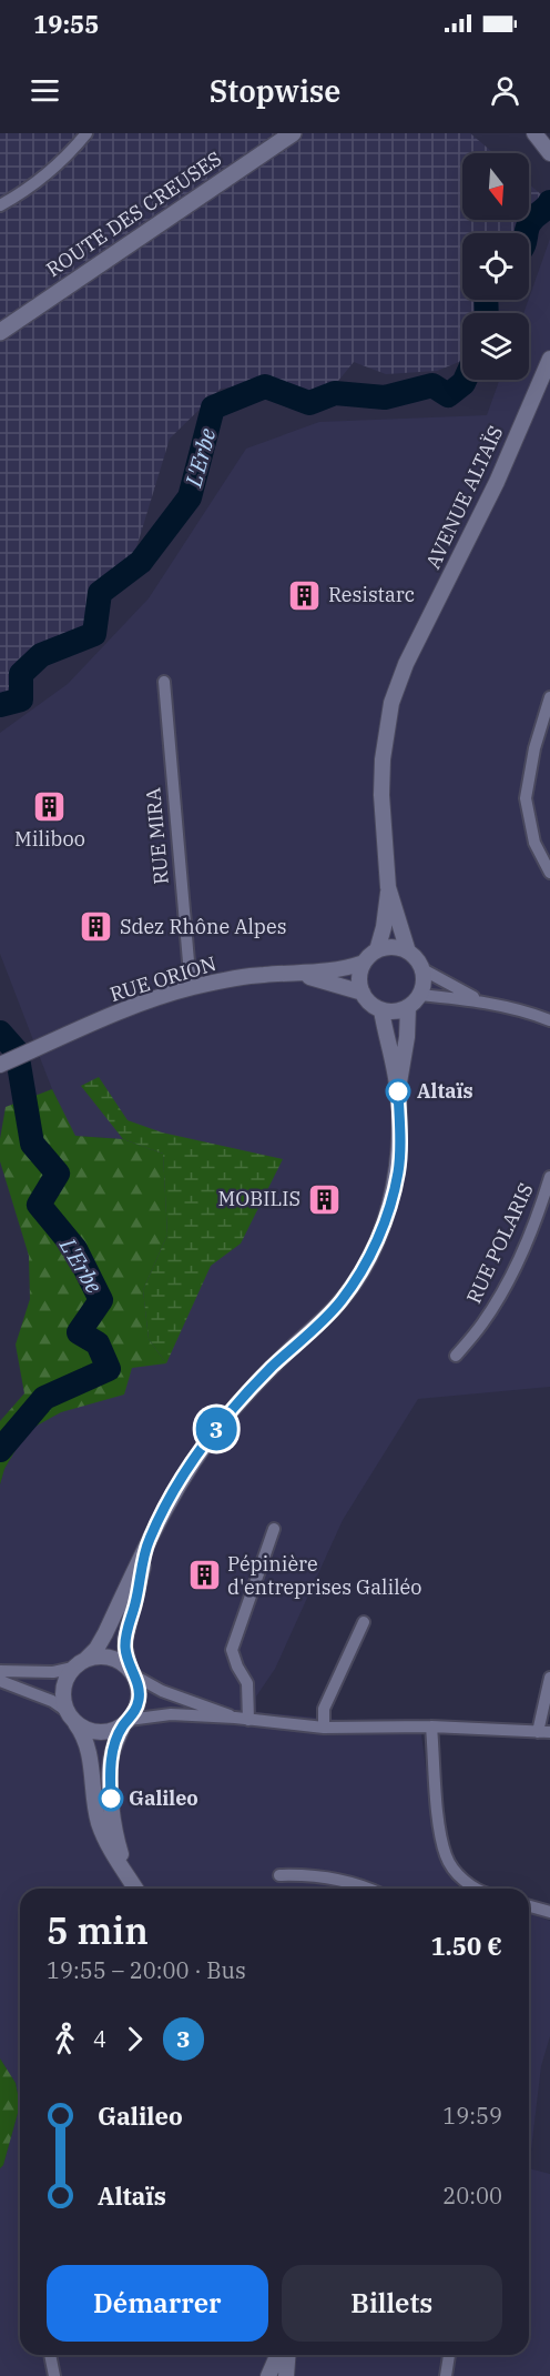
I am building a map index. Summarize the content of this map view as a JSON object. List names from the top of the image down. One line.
{"streets":{"main road":["ROUTE DES CREUSES"],"street":["AVENUE ALTAÏS","RUE MIRA","RUE ORION","RUE POLARIS"]},"crossings":[["AVENUE ALTAÏS","RUE ORION"],["RUE MIRA","RUE ORION"]],"water":["L'Erbe"],"places":{"building":["Resistarc","Miliboo","Sdez Rhône Alpes","MOBILIS","Pépinière d'entreprises Galiléo"],"other":["Altaïs","Galileo"]},"lines":["bus line 3"],"north":"bottom","page":{"status":"19:55","header":"Stopwise","on_map":"3","heading":["5 min","19:55 – 20:00 · Bus","1.50 €"],"legs":["4","3"],"list":[{"name":"Galileo","value":"19:59"},{"name":"Altaïs","value":"20:00"}],"buttons":["Démarrer","Billets"]}}
